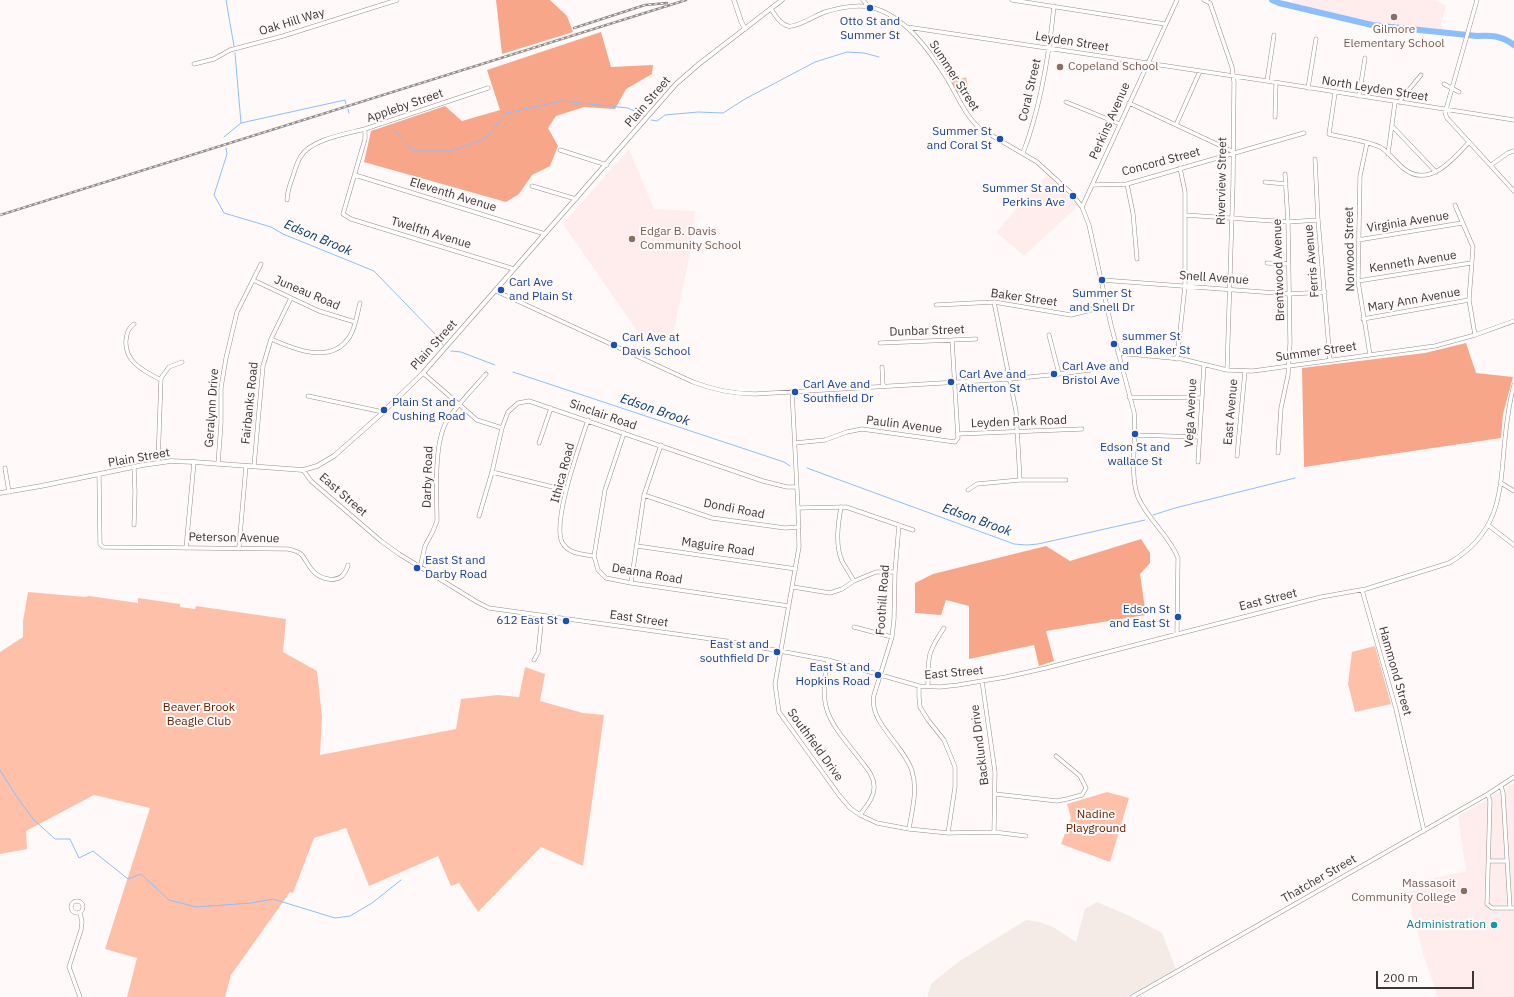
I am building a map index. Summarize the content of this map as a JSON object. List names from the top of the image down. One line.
{"streets":{"main road":["Plain Street"],"street":["Oak Hill Way","Leyden Street","Summer Street","North Leyden Street","Coral Street","Appleby Street","Perkins Avenue","Concord Street","Riverview Street","Eleventh Avenue","Virginia Avenue","Twelfth Avenue","Norwood Street","Ferris Avenue","Kenneth Avenue","Brentwood Avenue","Snell Avenue","Juneau Road","Baker Street","Mary Ann Avenue","Dunbar Street","Fairbanks Road","Geralynn Drive","East Avenue","Vega Avenue","Sinclair Road","Leyden Park Road","Paulin Avenue","Ithica Road","Darby Road","East Street","Dondi Road","Peterson Avenue","Maguire Road","Deanna Road","Foothill Road","Hammond Street","Southfield Drive","Backlund Drive","Thatcher Street"]},"crossings":[["Leyden Street","Summer Street"],["Leyden Street","North Leyden Street"],["Leyden Street","Coral Street"],["Leyden Street","Perkins Avenue"],["Leyden Street","Riverview Street"],["Summer Street","Coral Street"],["Summer Street","Plain Street"],["Summer Street","Perkins Avenue"],["Summer Street","Riverview Street"],["Summer Street","Norwood Street"],["Summer Street","Ferris Avenue"],["Summer Street","Brentwood Avenue"],["Summer Street","Snell Avenue"],["Summer Street","Baker Street"],["Summer Street","East Avenue"],["Summer Street","Vega Avenue"],["Summer Street","East Street"],["North Leyden Street","Riverview Street"],["Plain Street","Eleventh Avenue"],["Plain Street","Twelfth Avenue"],["Plain Street","Fairbanks Road"],["Plain Street","Geralynn Drive"],["Plain Street","East Street"],["Plain Street","Peterson Avenue"],["Appleby Street","Eleventh Avenue"],["Appleby Street","Twelfth Avenue"],["Perkins Avenue","Concord Street"],["Concord Street","Riverview Street"],["Riverview Street","Snell Avenue"],["Virginia Avenue","Norwood Street"],["Norwood Street","Kenneth Avenue"],["Norwood Street","Mary Ann Avenue"],["Ferris Avenue","Snell Avenue"],["Brentwood Avenue","Snell Avenue"],["Juneau Road","Fairbanks Road"],["Juneau Road","Geralynn Drive"],["Sinclair Road","Ithica Road"],["Sinclair Road","Southfield Drive"],["Leyden Park Road","Paulin Avenue"],["Paulin Avenue","Southfield Drive"],["Ithica Road","Deanna Road"],["Darby Road","East Street"],["East Street","Foothill Road"],["East Street","Hammond Street"],["East Street","Southfield Drive"],["East Street","Backlund Drive"],["Dondi Road","Southfield Drive"],["Maguire Road","Southfield Drive"],["Deanna Road","Southfield Drive"],["Foothill Road","Southfield Drive"],["Hammond Street","Thatcher Street"],["Southfield Drive","Backlund Drive"]],"water":["Edson Brook"],"parks":["Beaver Brook Beagle Club","Nadine Playground"],"places":["Otto St and Summer St","Gilmore Elementary School","Copeland School","Summer St and Coral St","Summer St and Perkins Ave","Edgar B. Davis Community School","Summer St and Snell Dr","Carl Ave and Plain St","summer St and Baker St","Carl Ave at Davis School","Carl Ave and Bristol Ave","Carl Ave and Atherton St","Carl Ave and Southfield Dr","Plain St and Cushing Road","Edson St and wallace St","East St and Darby Road","Edson St and East St","612 East St","East st and southfield Dr","East St and Hopkins Road","Massasoit Community College","Administration"],"scale_bar":"200 m"}
